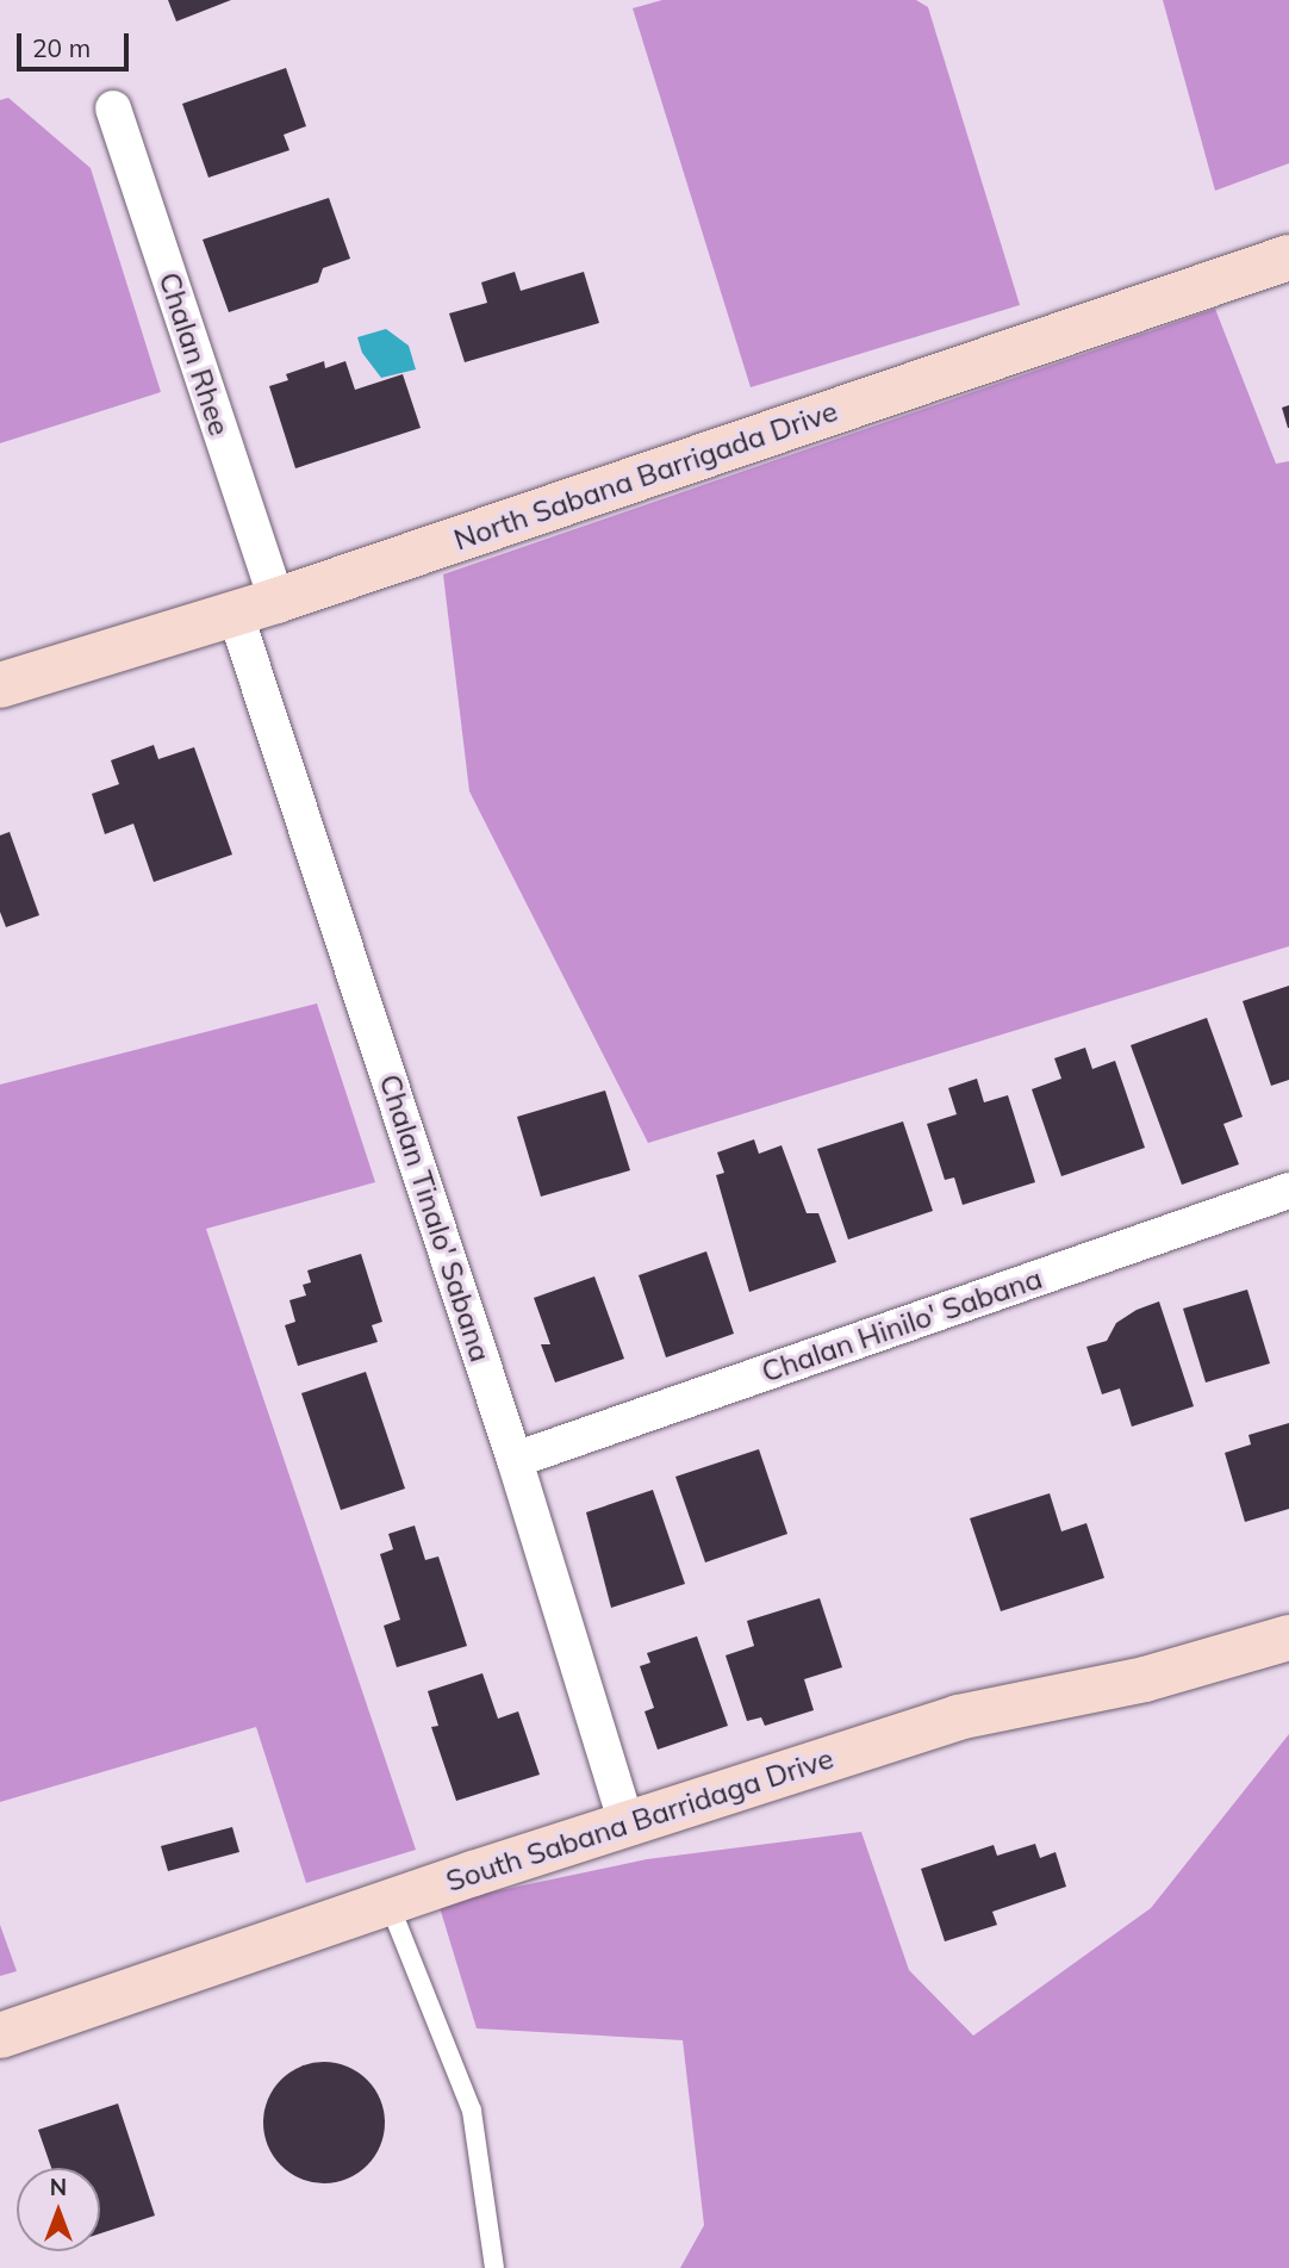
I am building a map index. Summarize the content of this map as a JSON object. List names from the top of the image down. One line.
{"streets":{"main road":["North Sabana Barrigada Drive","South Sabana Barridaga Drive"],"street":["Chalan Rhee","Chalan Tinalo' Sabana","Chalan Hinilo' Sabana"]},"crossings":[["Chalan Rhee","North Sabana Barrigada Drive"],["Chalan Rhee","Chalan Tinalo' Sabana"],["North Sabana Barrigada Drive","Chalan Tinalo' Sabana"],["Chalan Tinalo' Sabana","Chalan Hinilo' Sabana"],["Chalan Tinalo' Sabana","South Sabana Barridaga Drive"]],"scale_bar":"20 m","north":"top"}
